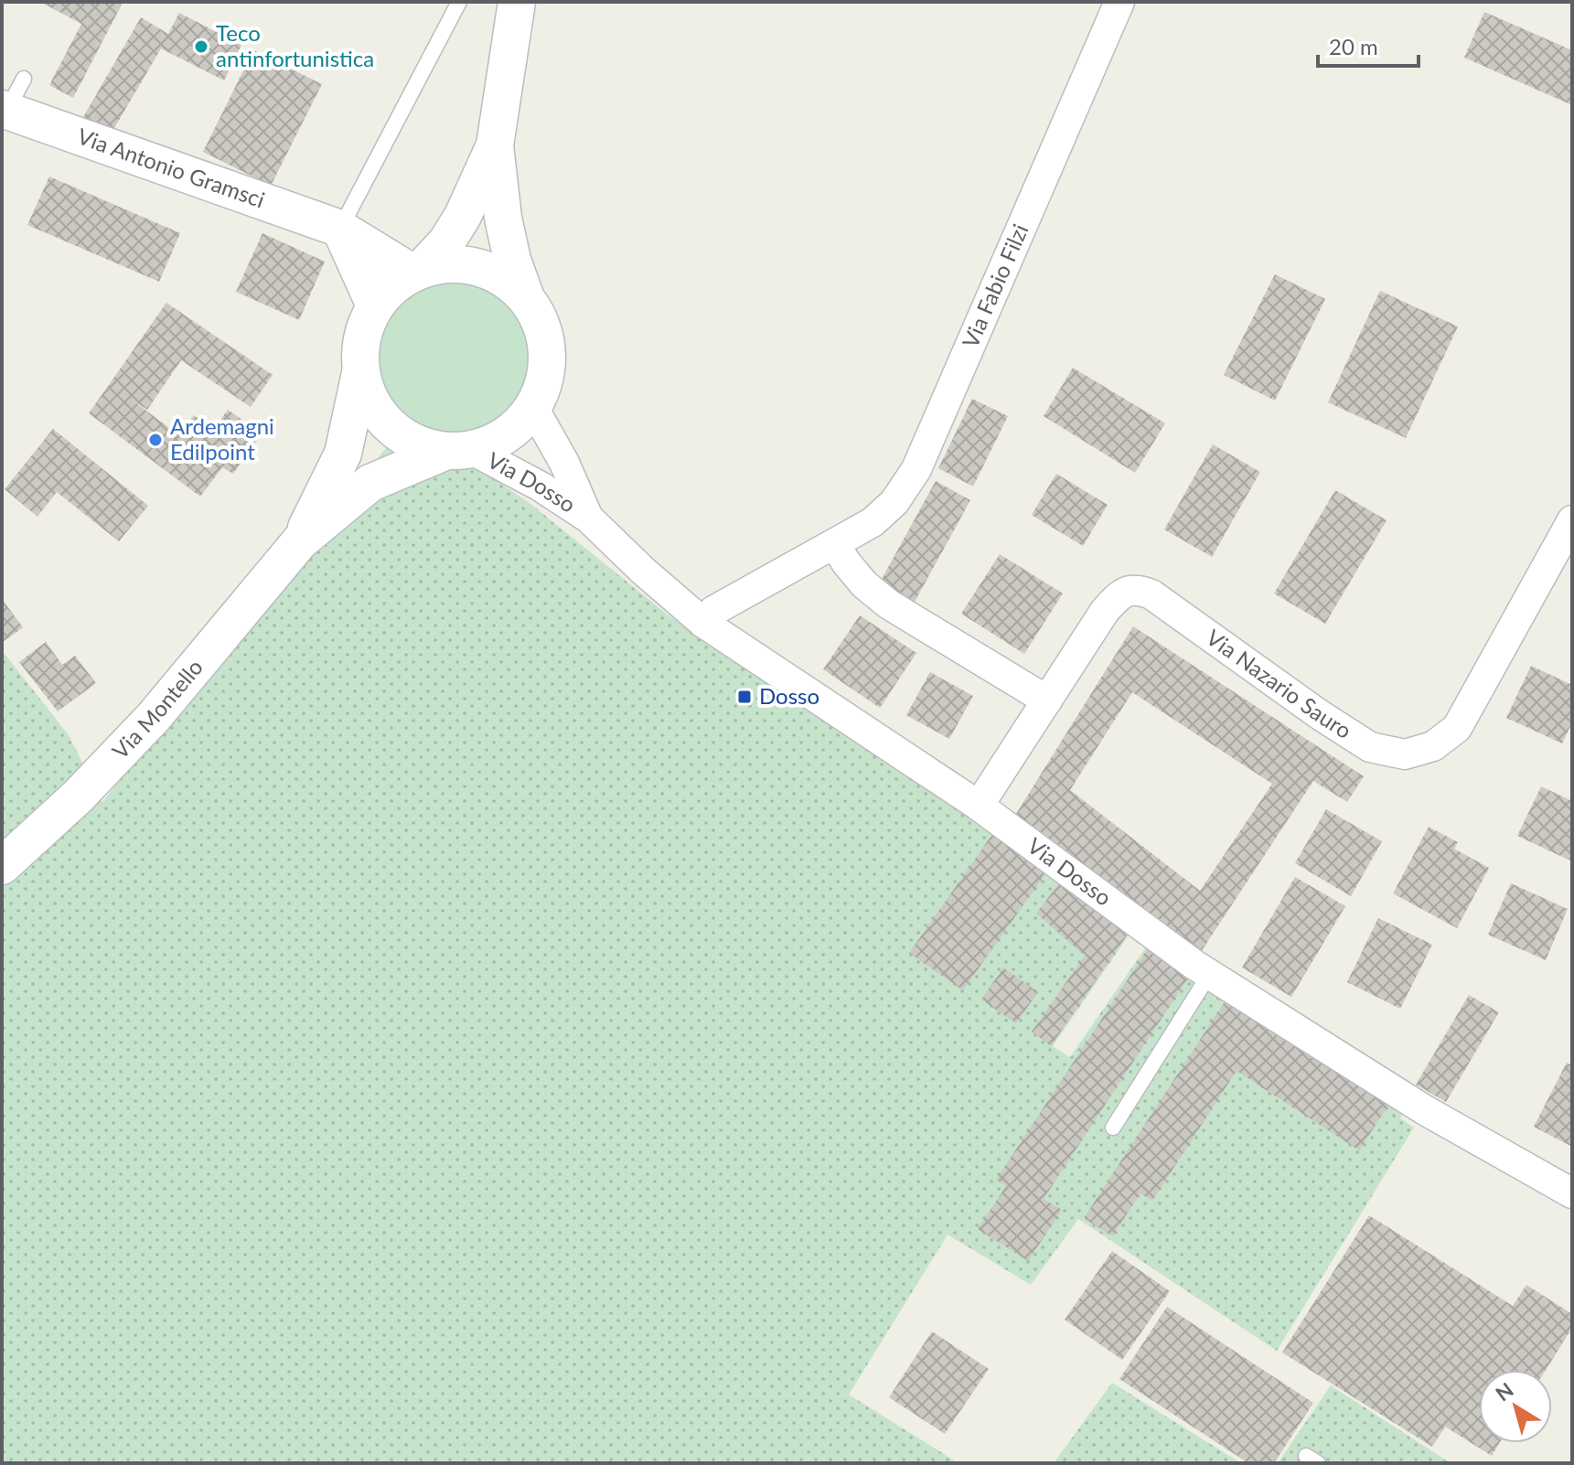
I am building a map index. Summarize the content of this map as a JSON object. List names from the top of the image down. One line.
{"streets":{"street":["Via Antonio Gramsci","Via Fabio Filzi","Via Dosso","Via Nazario Sauro","Via Montello"]},"crossings":[["Via Antonio Gramsci","Via Dosso"],["Via Antonio Gramsci","Via Montello"],["Via Fabio Filzi","Via Dosso"],["Via Dosso","Via Nazario Sauro"],["Via Dosso","Via Montello"]],"places":{"other":["Teco antinfortunistica","Ardemagni Edilpoint"],"transit":["Dosso"]},"scale_bar":"20 m","north":"top left"}
